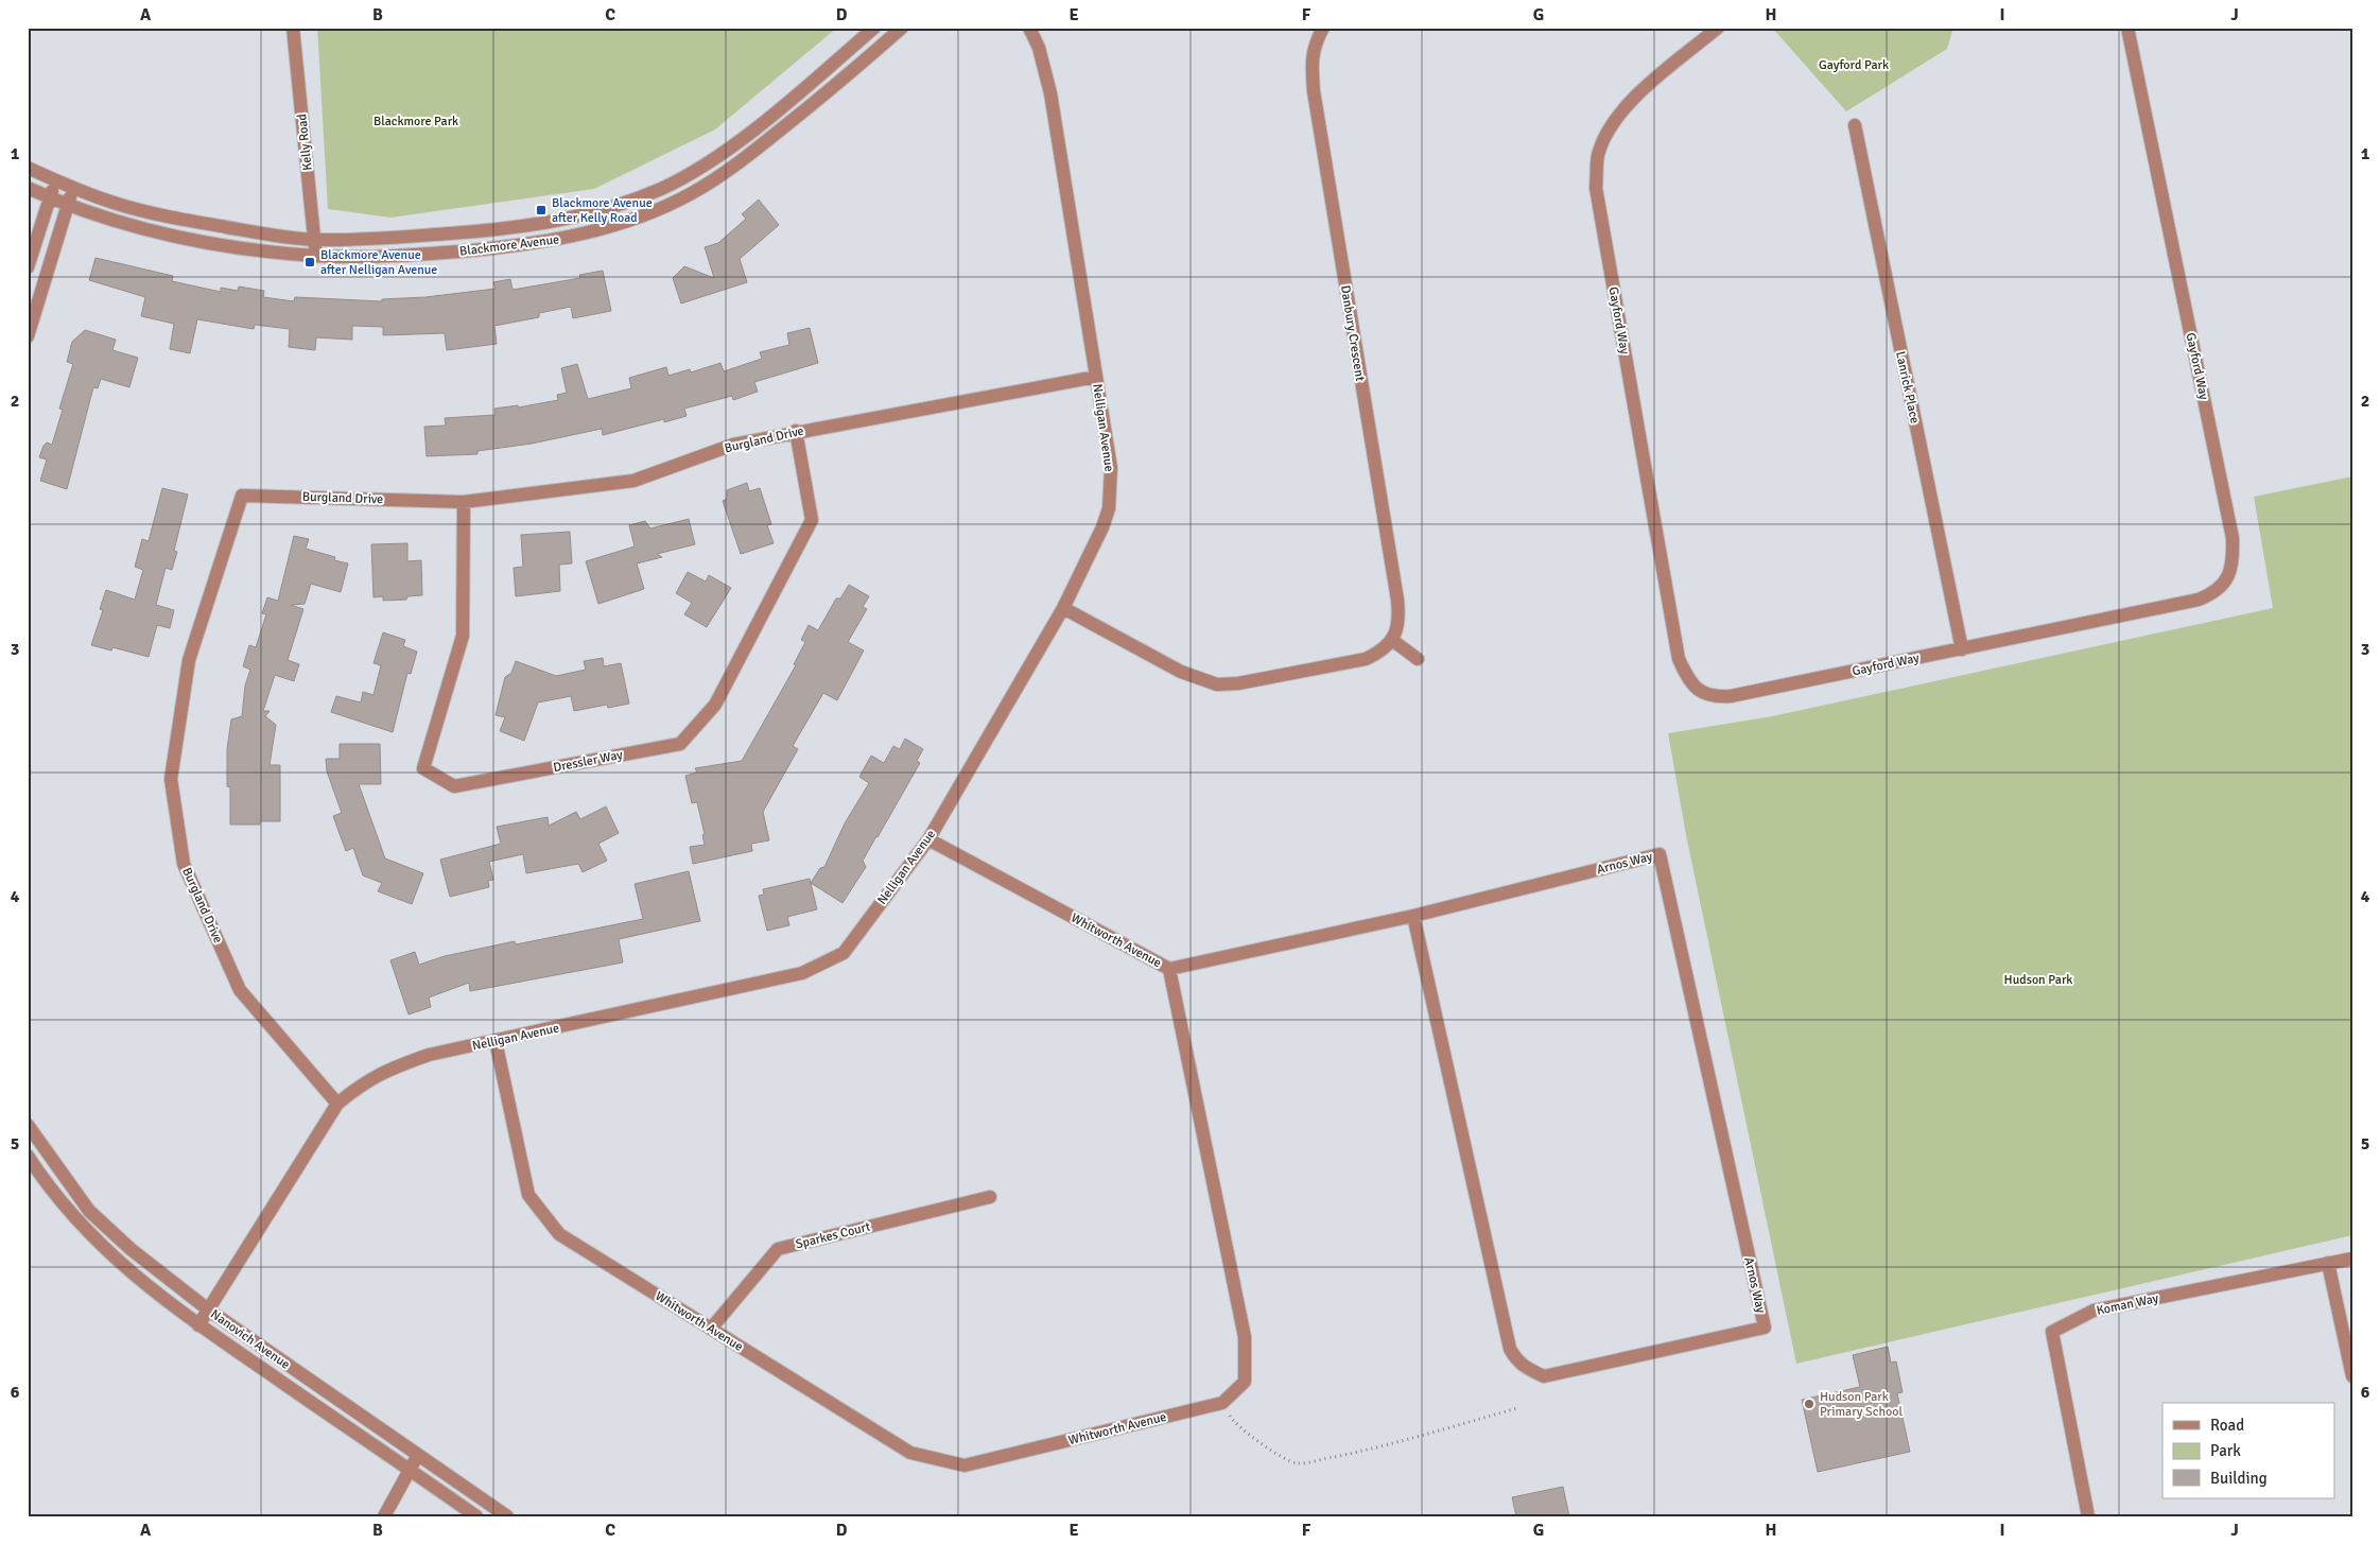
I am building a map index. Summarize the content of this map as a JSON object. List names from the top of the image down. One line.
{"streets":{"street":["Kelly Road","Blackmore Avenue","Gayford Way","Danbury Crescent","Lanrick Place","Nelligan Avenue","Burgland Drive","Dressler Way","Arnos Way","Whitworth Avenue","Sparkes Court","Koman Way","Nanovich Avenue"]},"crossings":[["Kelly Road","Blackmore Avenue"],["Gayford Way","Lanrick Place"],["Nelligan Avenue","Burgland Drive"],["Nelligan Avenue","Whitworth Avenue"],["Nelligan Avenue","Nanovich Avenue"],["Burgland Drive","Dressler Way"],["Arnos Way","Whitworth Avenue"],["Whitworth Avenue","Sparkes Court"]],"parks":["Gayford Park","Blackmore Park","Hudson Park"],"places":{"transit":["Blackmore Avenue after Kelly Road","Blackmore Avenue after Nelligan Avenue"],"other":["Hudson Park Primary School"]},"legend":["Road","Park","Building"],"grid":{"columns":["A","B","C","D","E","F","G","H","I","J"],"rows":["1","2","3","4","5","6"]}}
